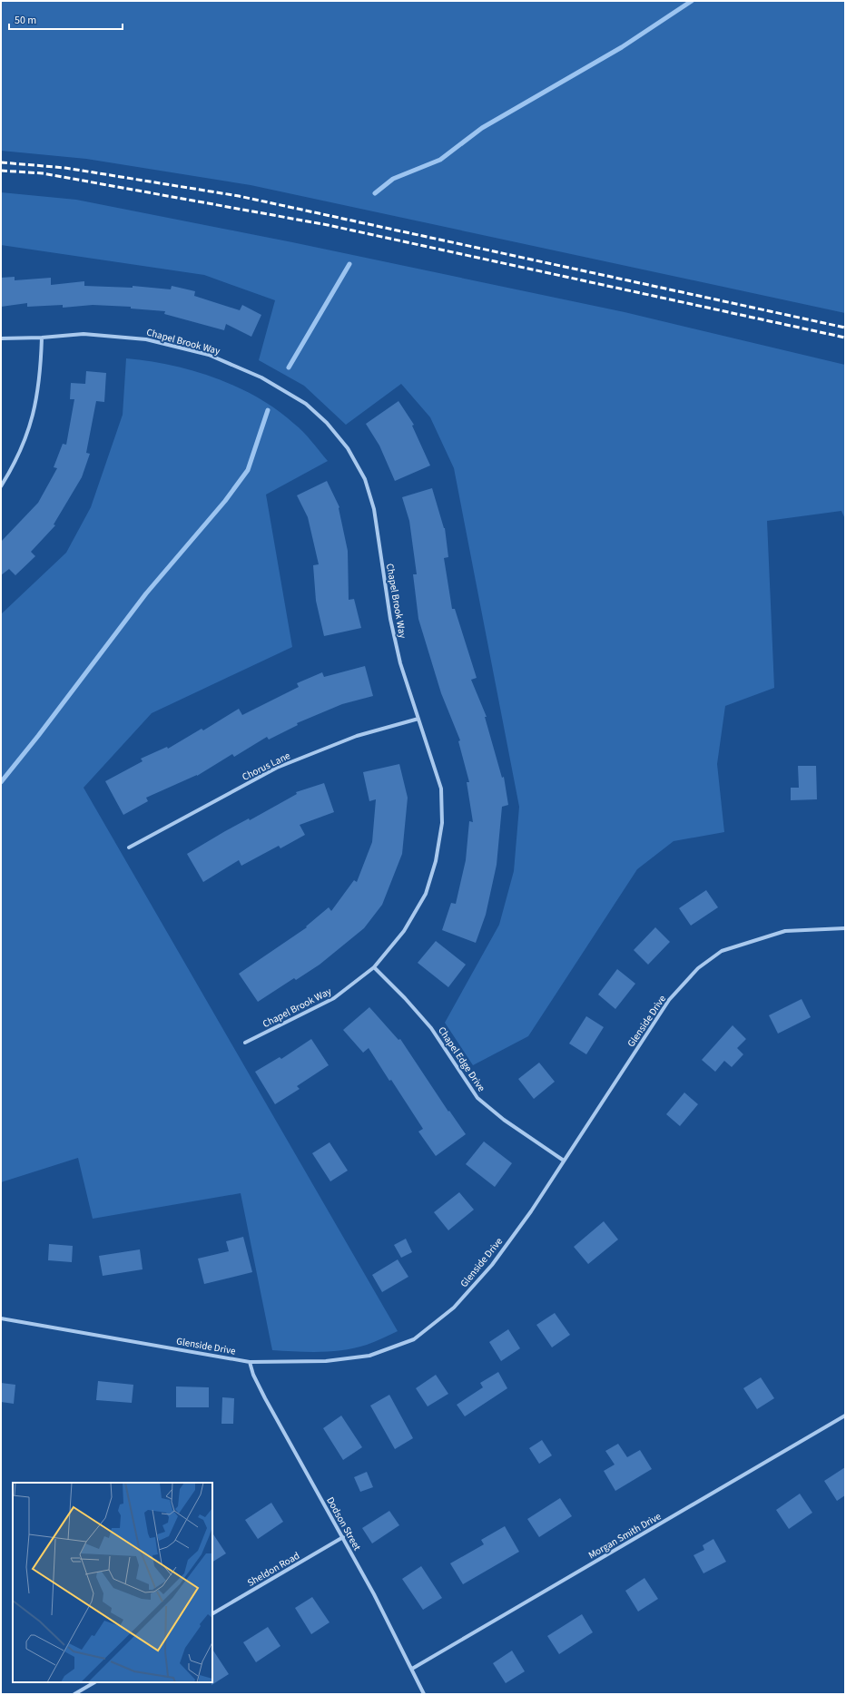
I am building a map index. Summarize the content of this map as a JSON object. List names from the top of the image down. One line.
{"streets":{"street":["Chapel Brook Way","Chorus Lane","Glenside Drive","Chapel Edge Drive","Dodson Street","Morgan Smith Drive","Sheldon Road"]},"crossings":[["Chapel Brook Way","Chorus Lane"],["Chapel Brook Way","Chapel Edge Drive"],["Glenside Drive","Chapel Edge Drive"],["Glenside Drive","Dodson Street"],["Dodson Street","Morgan Smith Drive"],["Dodson Street","Sheldon Road"]],"scale_bar":"50 m"}
